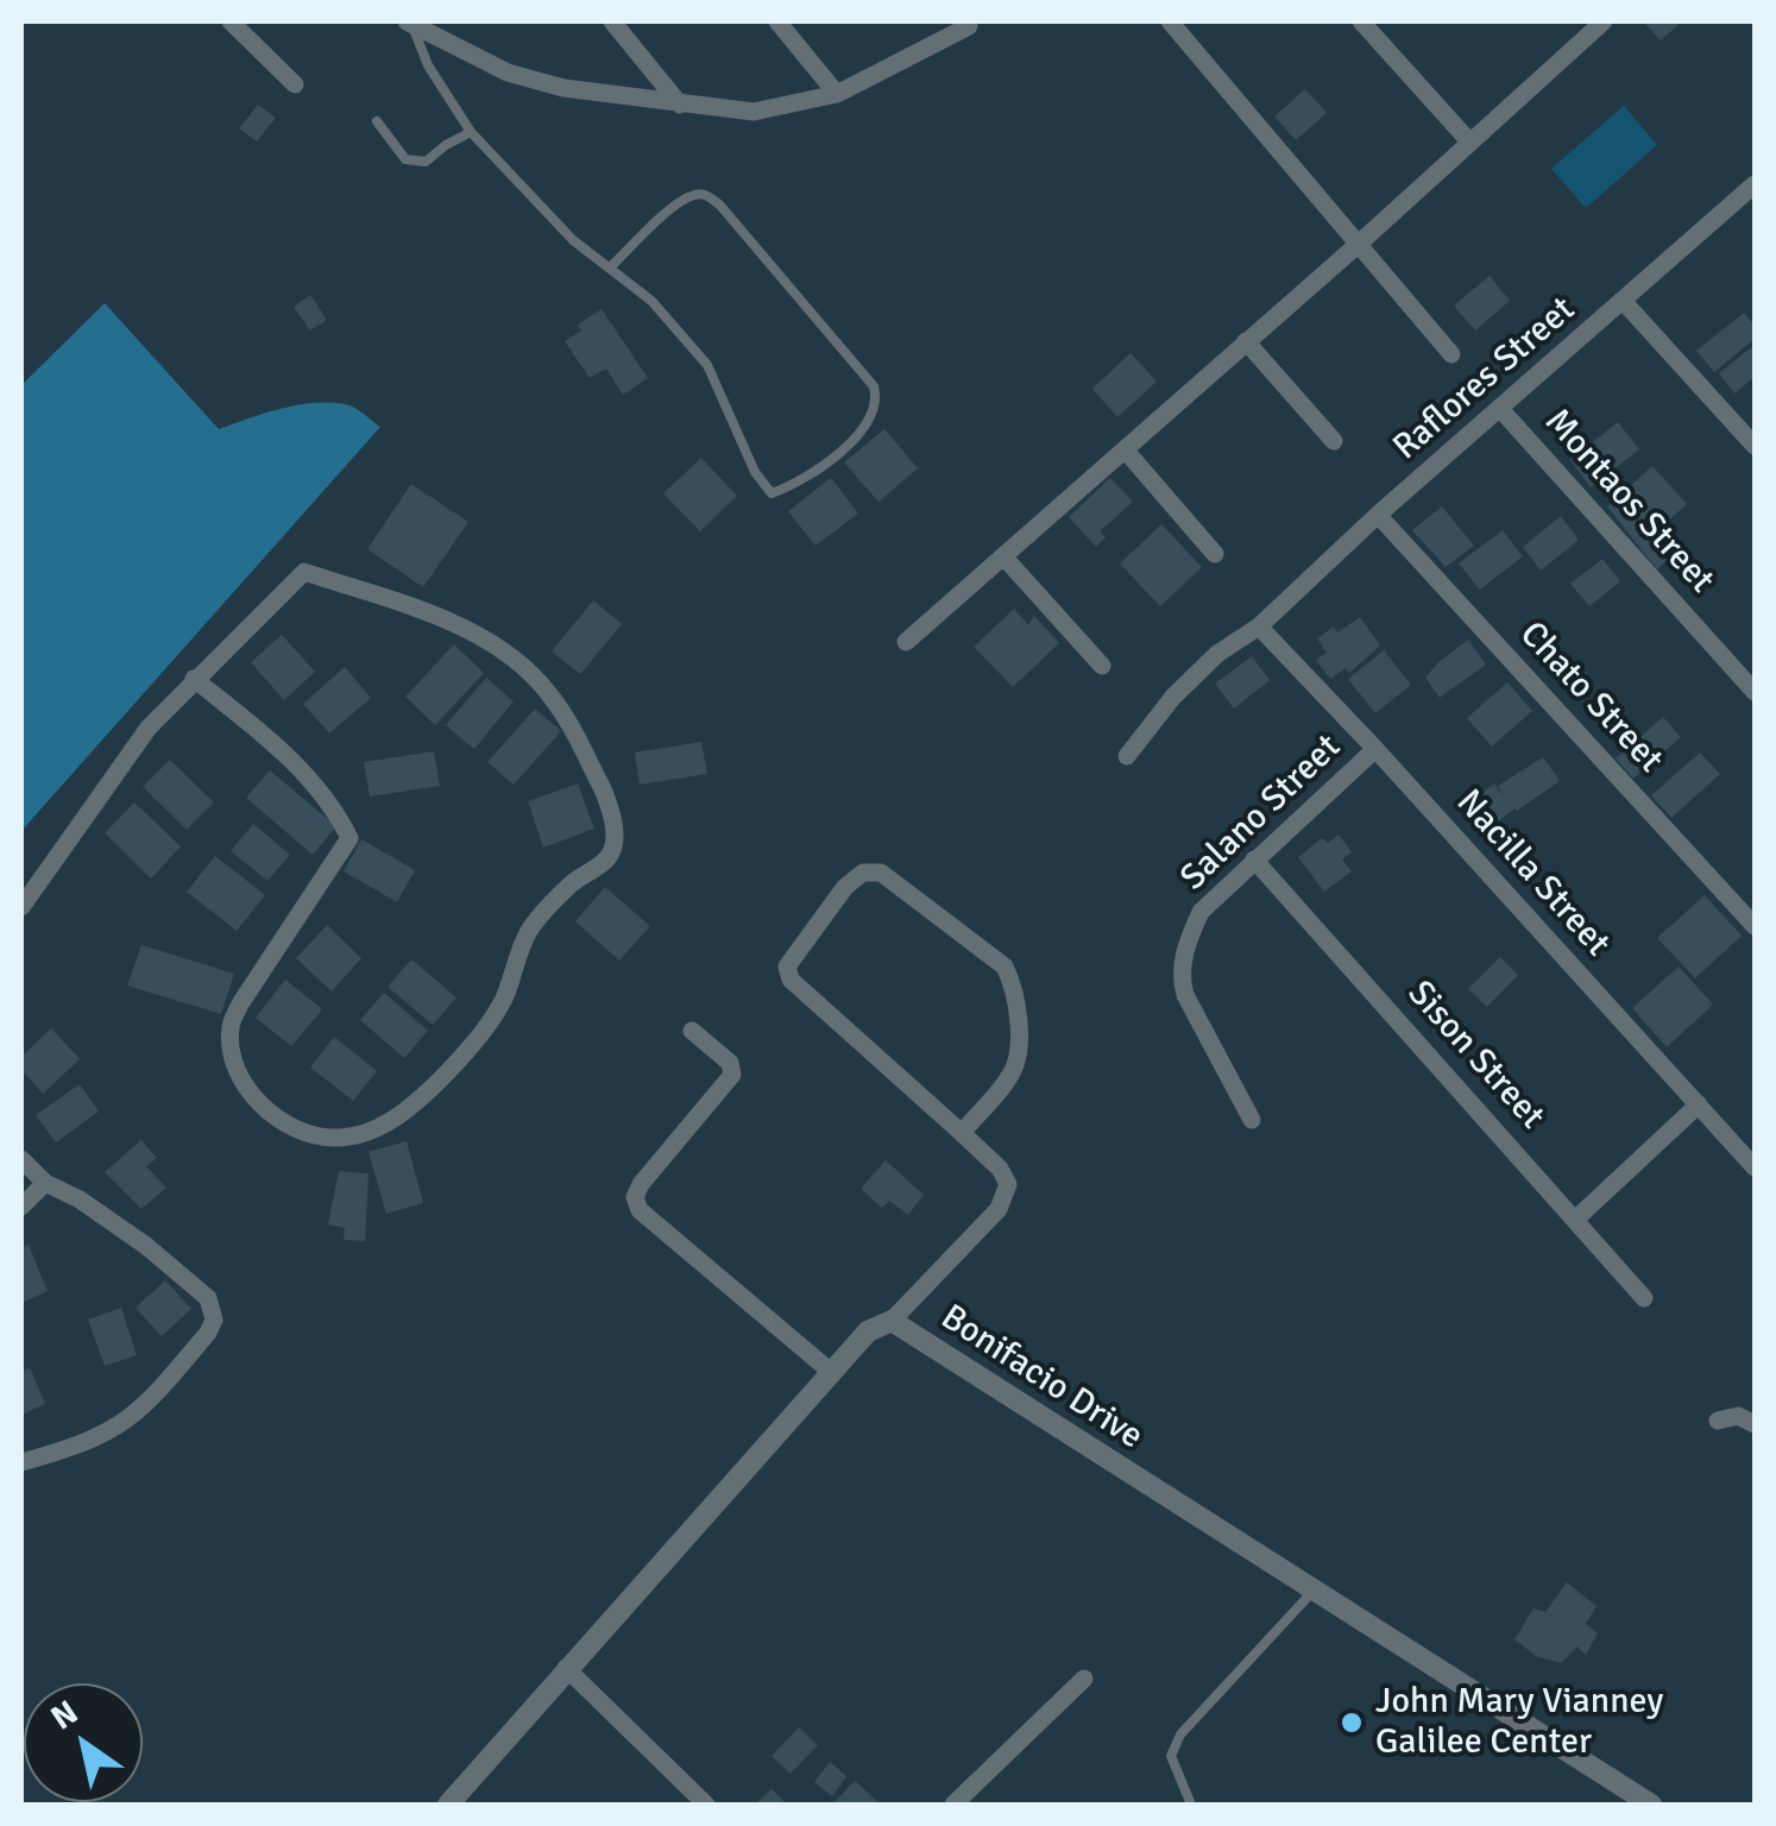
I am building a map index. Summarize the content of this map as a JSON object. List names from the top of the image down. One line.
{"streets":{"street":["Raflores Street","Montaos Street","Chato Street","Salano Street","Nacilla Street","Sison Street","Bonifacio Drive"]},"crossings":[["Raflores Street","Montaos Street"],["Raflores Street","Chato Street"],["Raflores Street","Nacilla Street"],["Salano Street","Nacilla Street"],["Salano Street","Sison Street"]],"places":["John Mary Vianney Galilee Center"],"north":"top left"}
